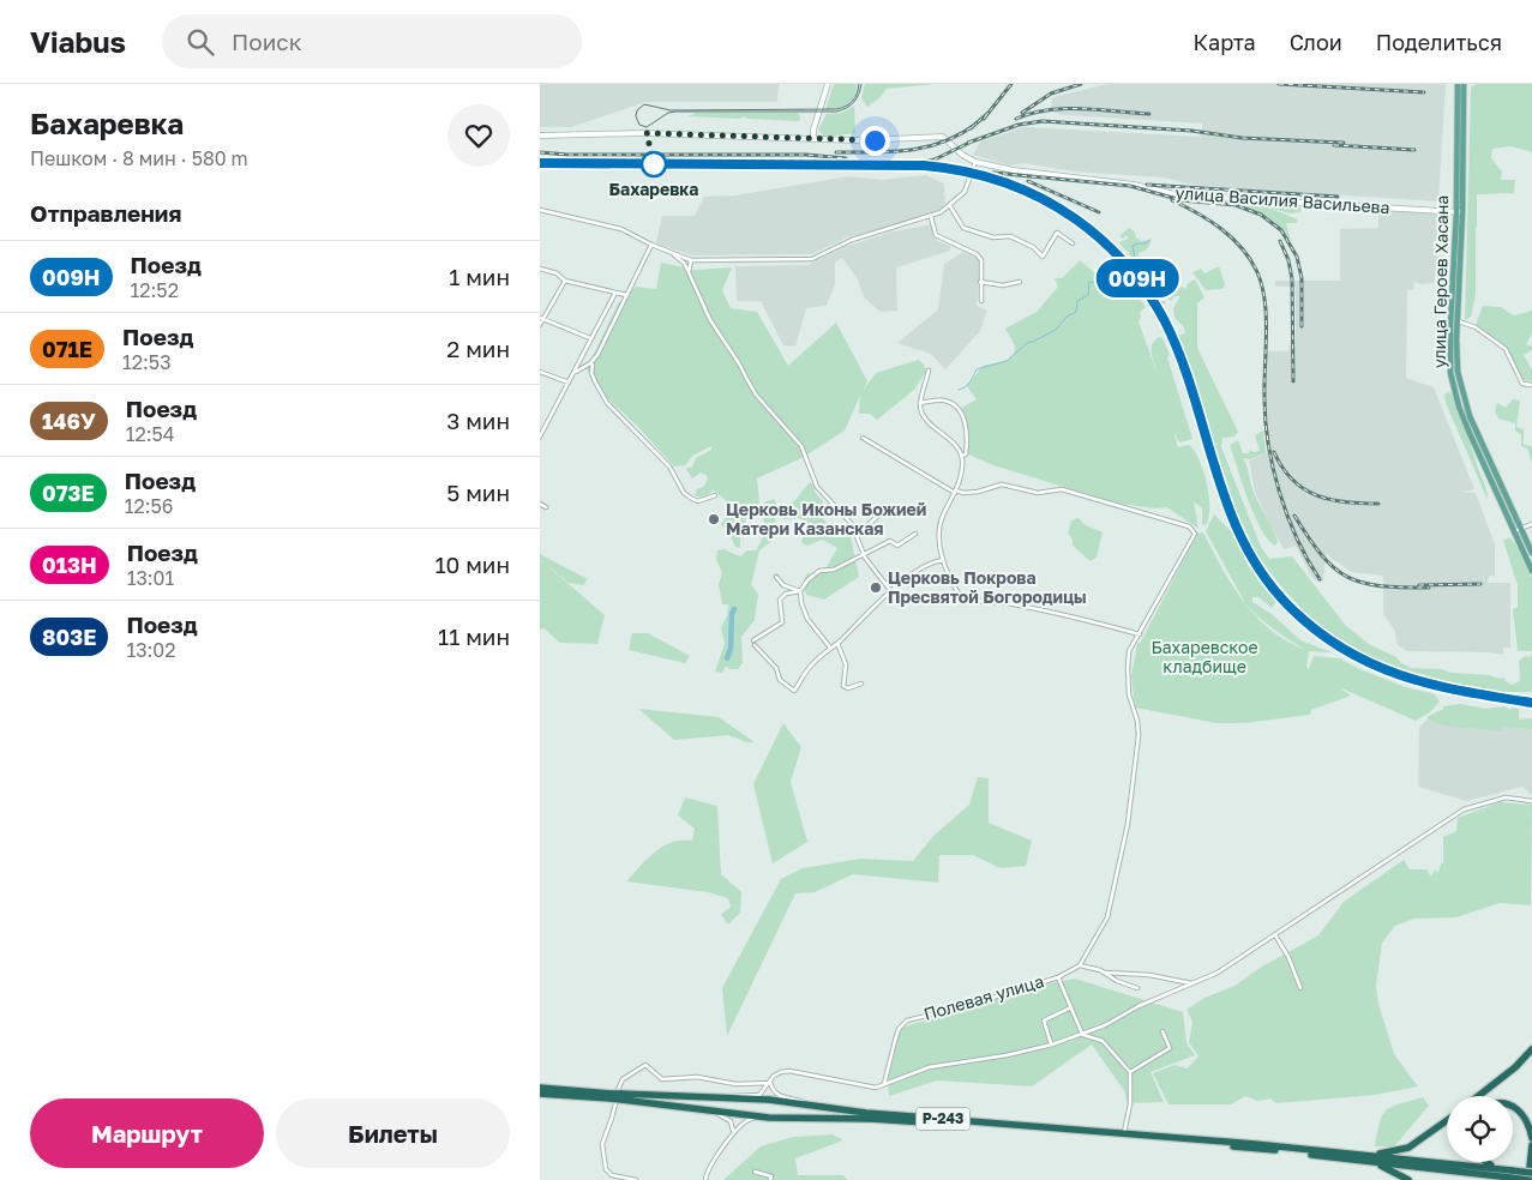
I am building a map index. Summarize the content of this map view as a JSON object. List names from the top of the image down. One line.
{"streets":{"highway":["Р-243"],"main road":["улица Василия Васильева","улица Героев Хасана"],"street":["Полевая улица"]},"crossings":[["улица Василия Васильева","улица Героев Хасана"]],"parks":["Бахаревское кладбище"],"places":["Бахаревка","Церковь Иконы Божией Матери Казанская","Церковь Покрова Пресвятой Богородицы"],"page":{"header":"Viabus","search":"Поиск","nav":["Карта","Слои","Поделиться"],"heading":[["Бахаревка","Пешком · 8 мин · 580 m"],"Отправления"],"on_map":"009Н","list":[{"mark":"009Н","name":"Поезд","note":"12:52","value":"1 мин"},{"mark":"071Е","name":"Поезд","note":"12:53","value":"2 мин"},{"mark":"146У","name":"Поезд","note":"12:54","value":"3 мин"},{"mark":"073Е","name":"Поезд","note":"12:56","value":"5 мин"},{"mark":"013Н","name":"Поезд","note":"13:01","value":"10 мин"},{"mark":"803Е","name":"Поезд","note":"13:02","value":"11 мин"}],"buttons":["Маршрут","Билеты"]}}
